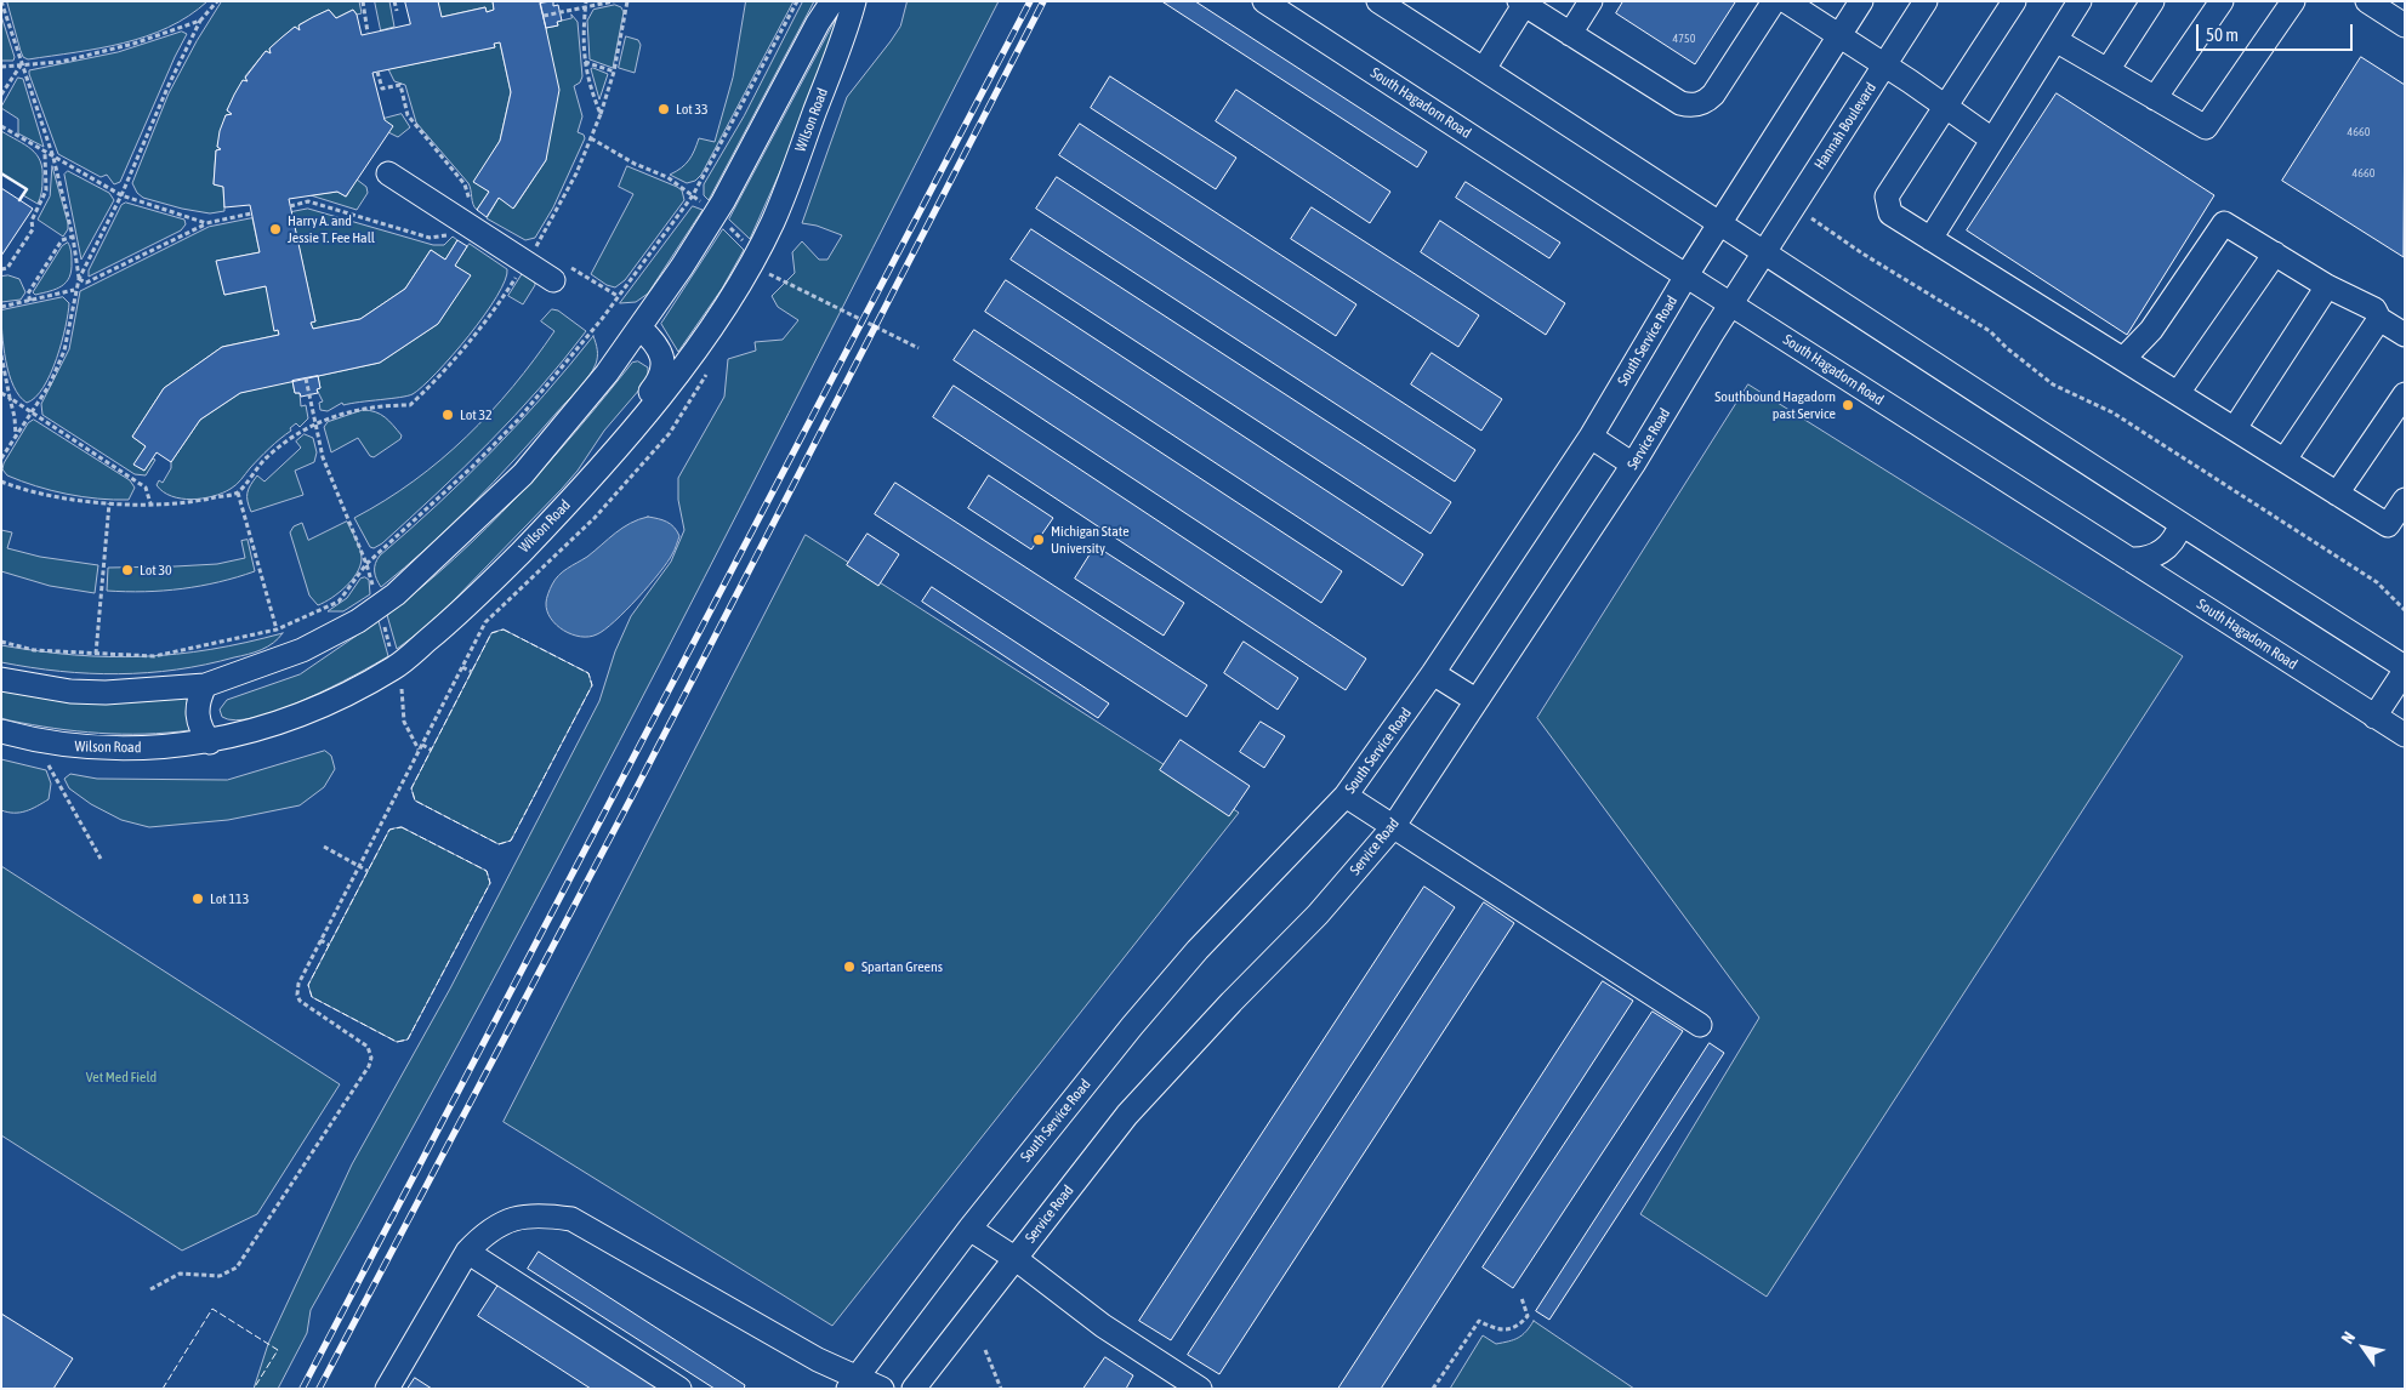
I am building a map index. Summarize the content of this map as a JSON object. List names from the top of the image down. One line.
{"streets":{"street":["South Hagadorn Road","Wilson Road","Hannah Boulevard","South Service Road","Service Road"]},"crossings":[["South Hagadorn Road","South Service Road"],["South Hagadorn Road","Service Road"],["Hannah Boulevard","Service Road"]],"parks":["Vet Med Field"],"places":["Lot 33","Harry A. and Jessie T. Fee Hall","Southbound Hagadorn past Service","Lot 32","Michigan State University","Lot 30","Lot 113","Spartan Greens"],"house_numbers":["4750","4660","4660"],"scale_bar":"50 m","north":"top left"}
